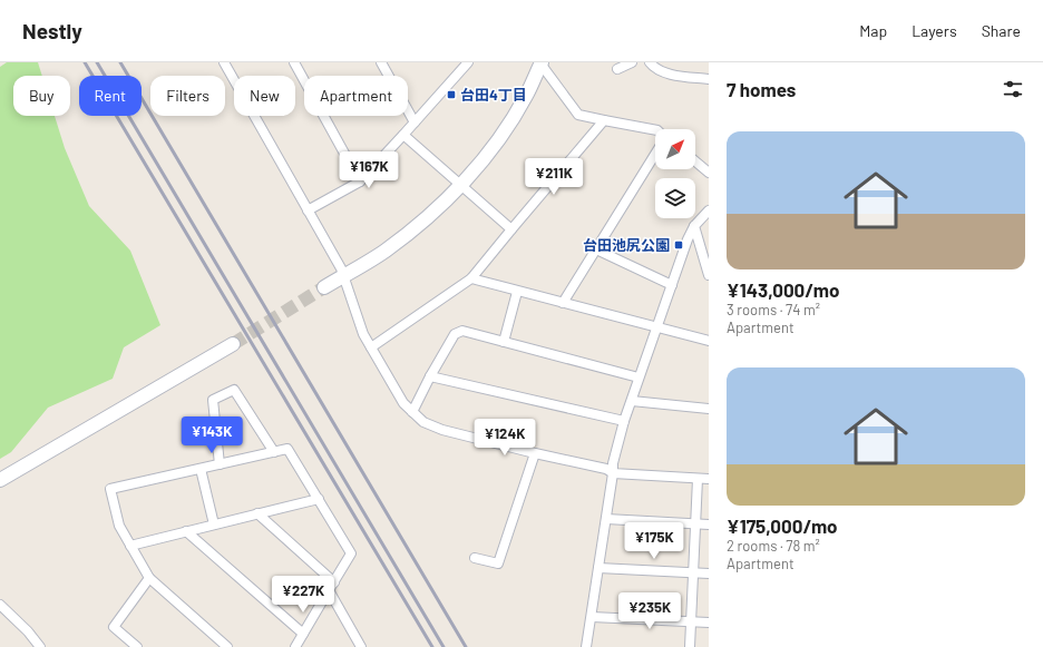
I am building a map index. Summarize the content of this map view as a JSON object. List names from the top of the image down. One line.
{"places":{"transit":["台田4丁目","台田池尻公園"]},"north":"top right","page":{"header":"Nestly","nav":["Map","Layers","Share"],"heading":"7 homes","chip":["Buy","Rent","Filters","New","Apartment"],"list":[{"name":"¥143,000/mo","note":"3 rooms · 74 m² · Apartment"},{"name":"¥175,000/mo","note":"2 rooms · 78 m² · Apartment"}],"price":["¥167K","¥211K","¥143K","¥124K","¥175K","¥227K","¥235K"]}}
